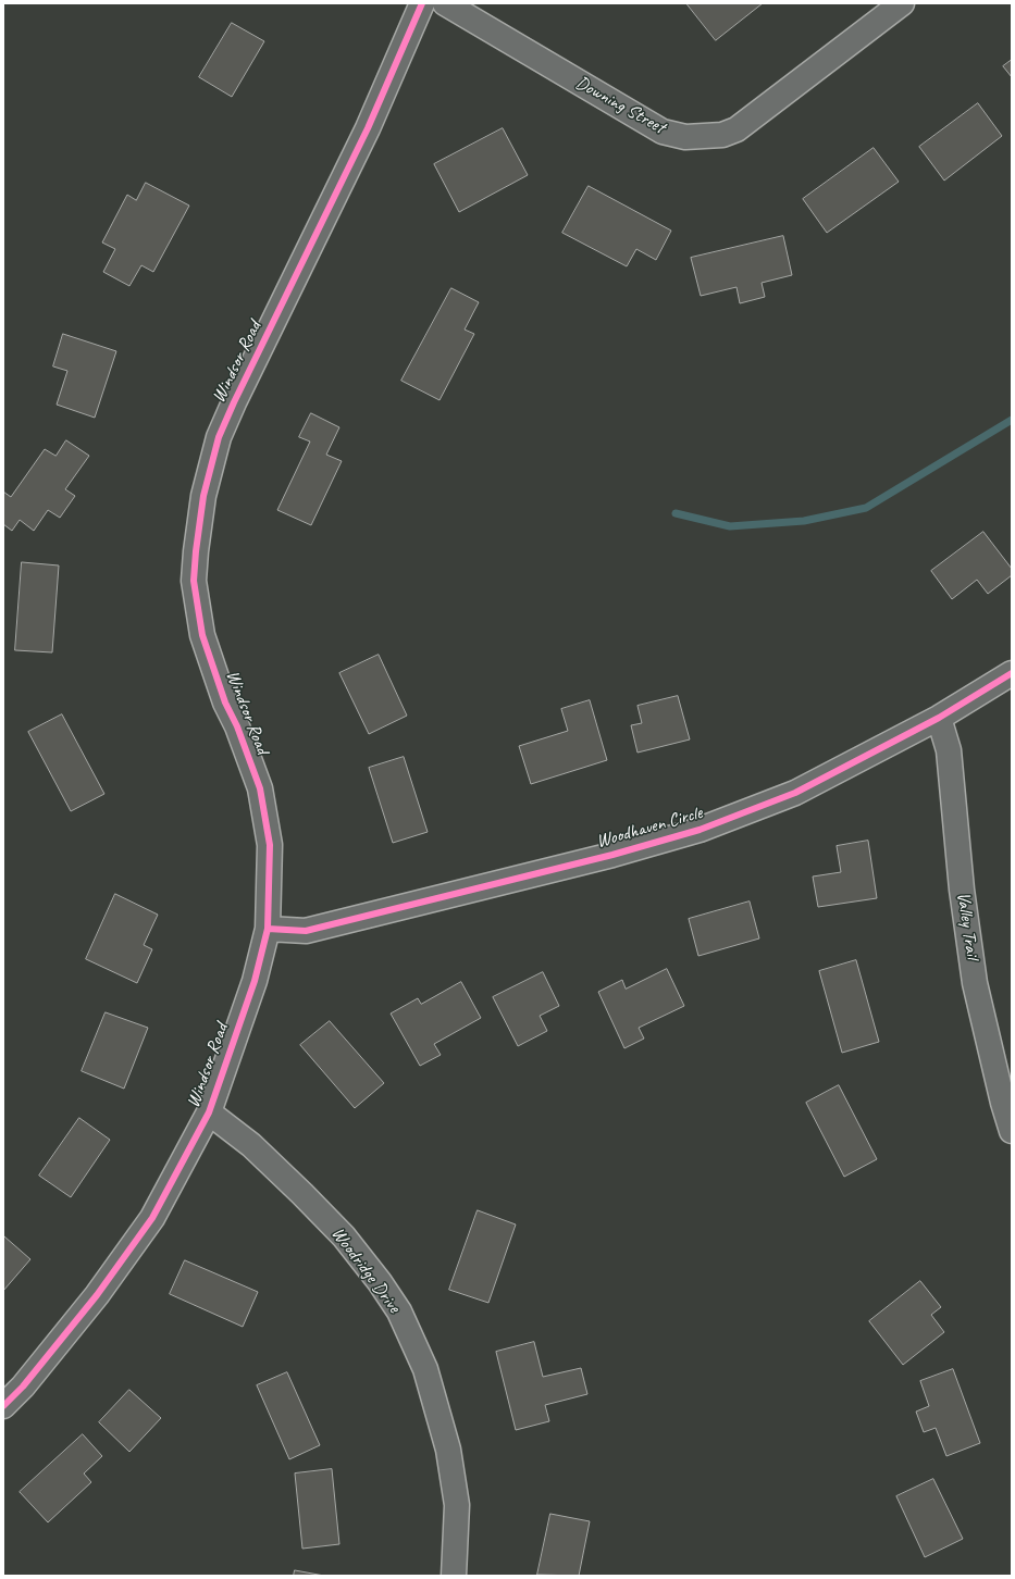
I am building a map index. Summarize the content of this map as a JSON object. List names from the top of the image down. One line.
{"streets":{"street":["Downing Street","Windsor Road","Woodhaven Circle","Valley Trail","Woodridge Drive"]},"crossings":[["Windsor Road","Woodhaven Circle"],["Windsor Road","Woodridge Drive"],["Woodhaven Circle","Valley Trail"]]}
